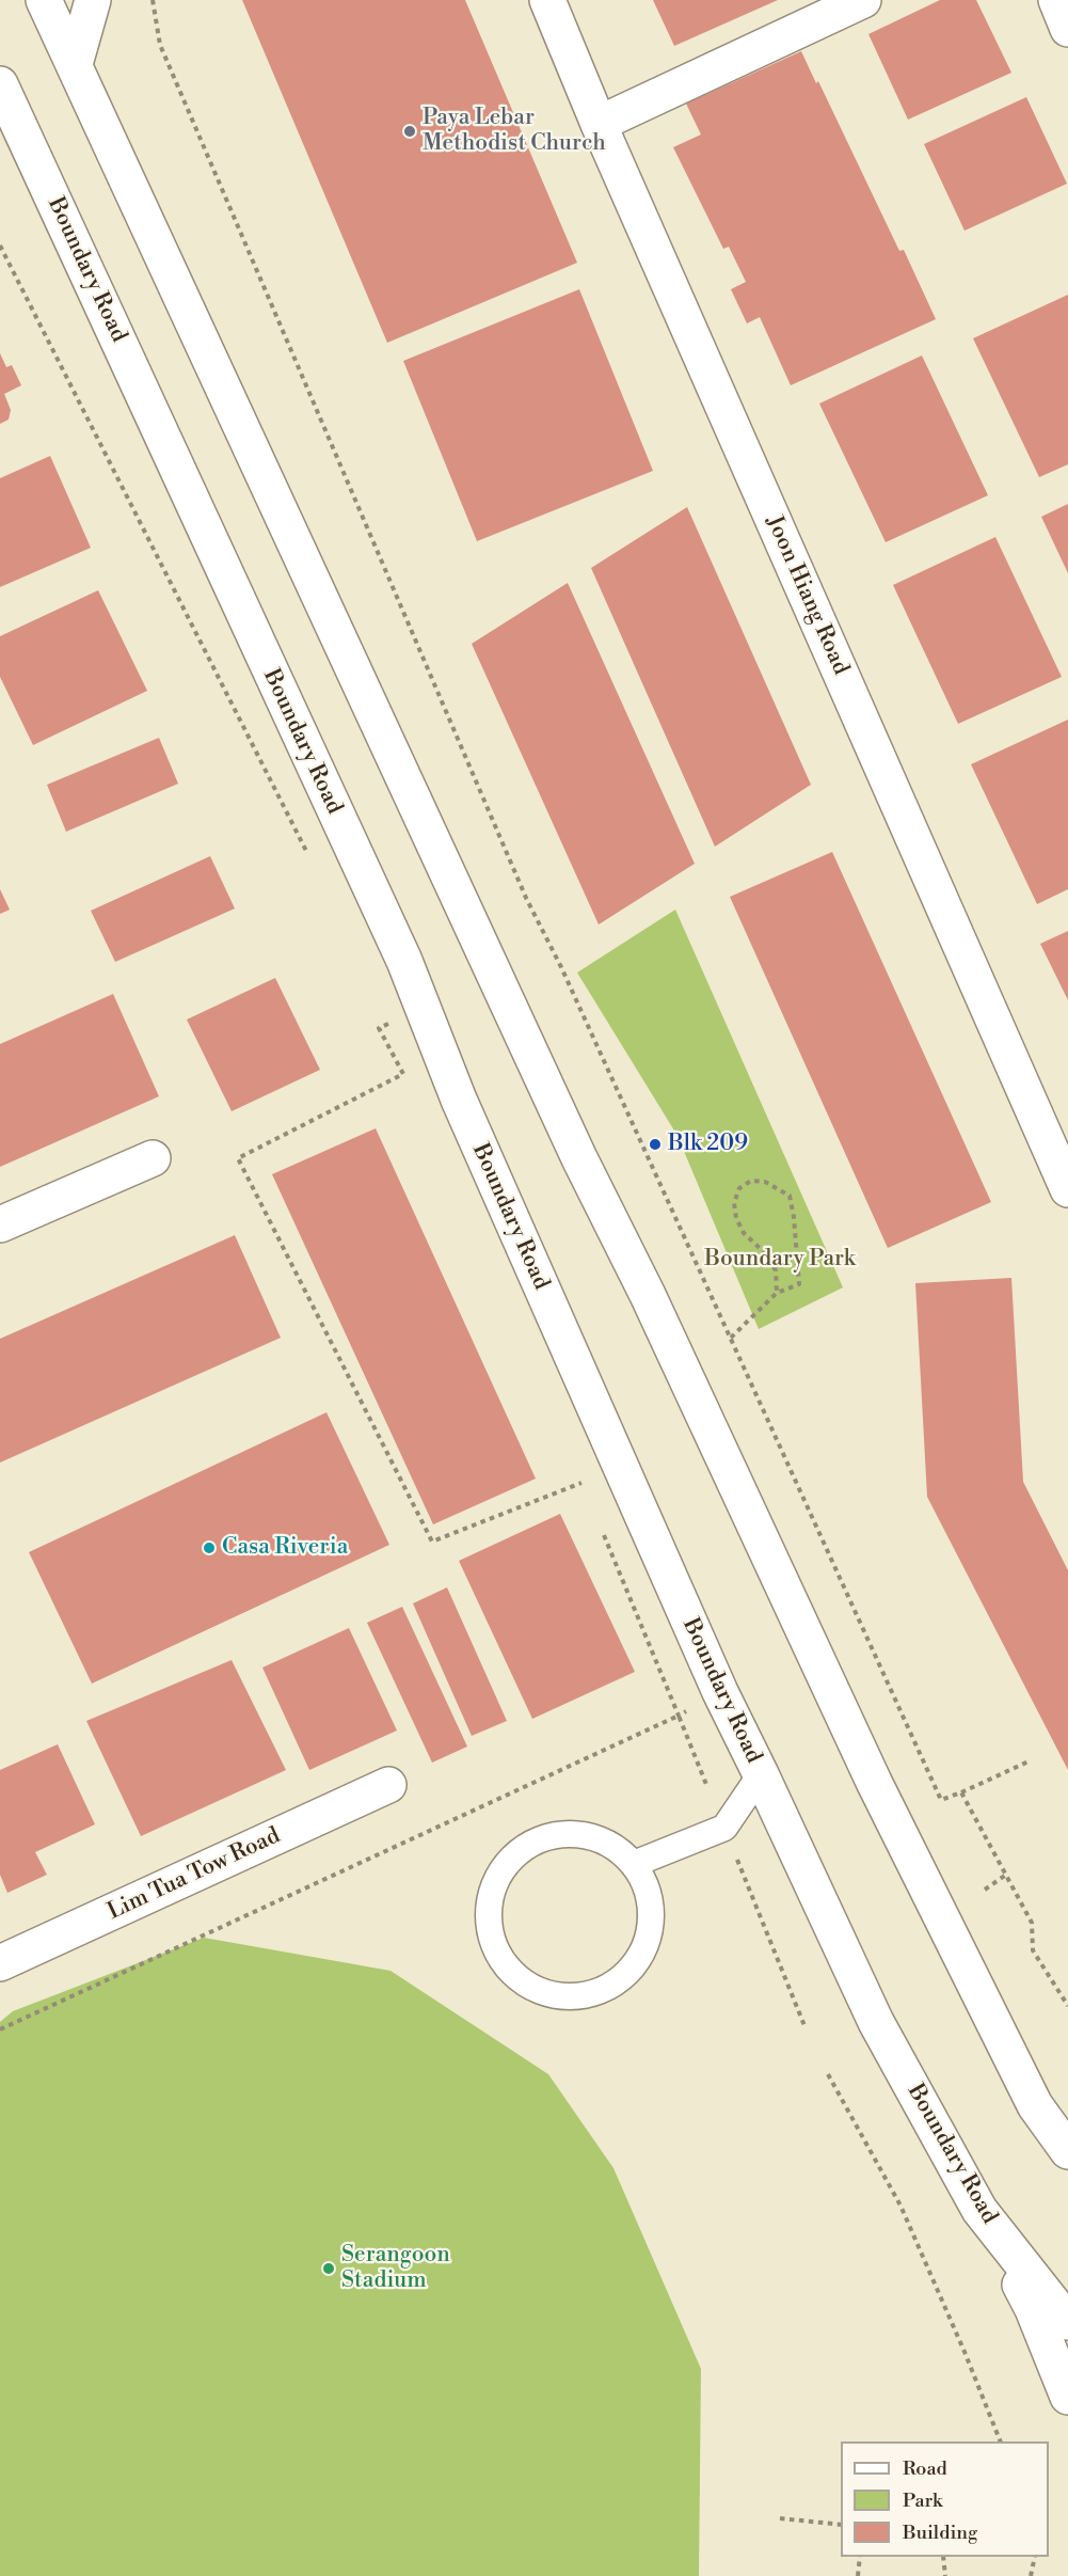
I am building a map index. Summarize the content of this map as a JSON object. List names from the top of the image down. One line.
{"streets":{"main road":["Boundary Road","Joon Hiang Road","Lim Tua Tow Road"]},"parks":["Boundary Park"],"places":["Paya Lebar Methodist Church","Blk 209","Casa Riveria","Serangoon Stadium"],"legend":["Road","Park","Building"]}
